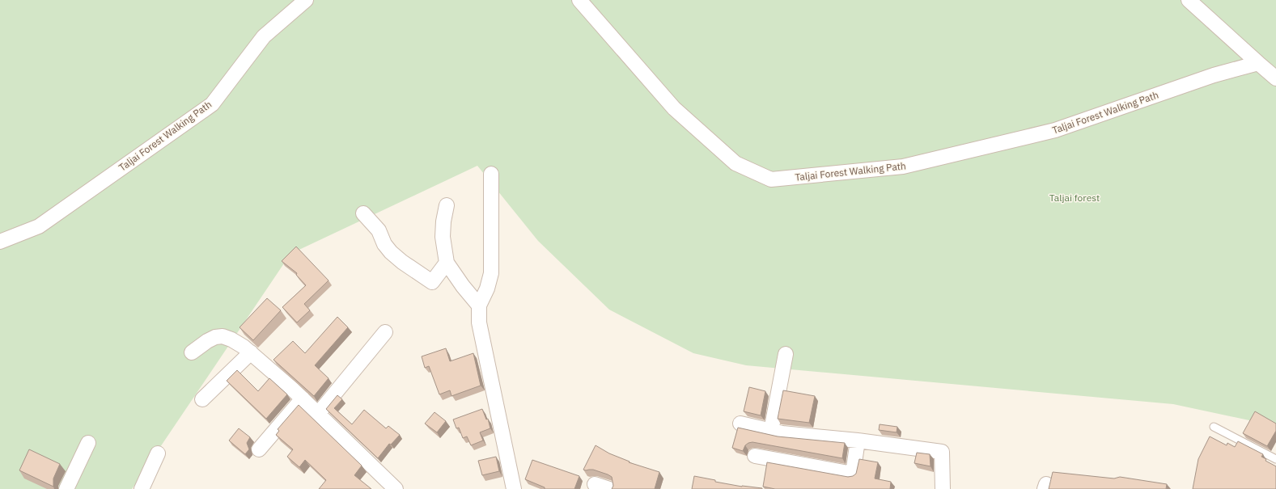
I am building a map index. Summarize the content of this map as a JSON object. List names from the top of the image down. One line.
{"streets":{"street":["Taljai Forest Walking Path"]},"parks":["Taljai forest"]}
